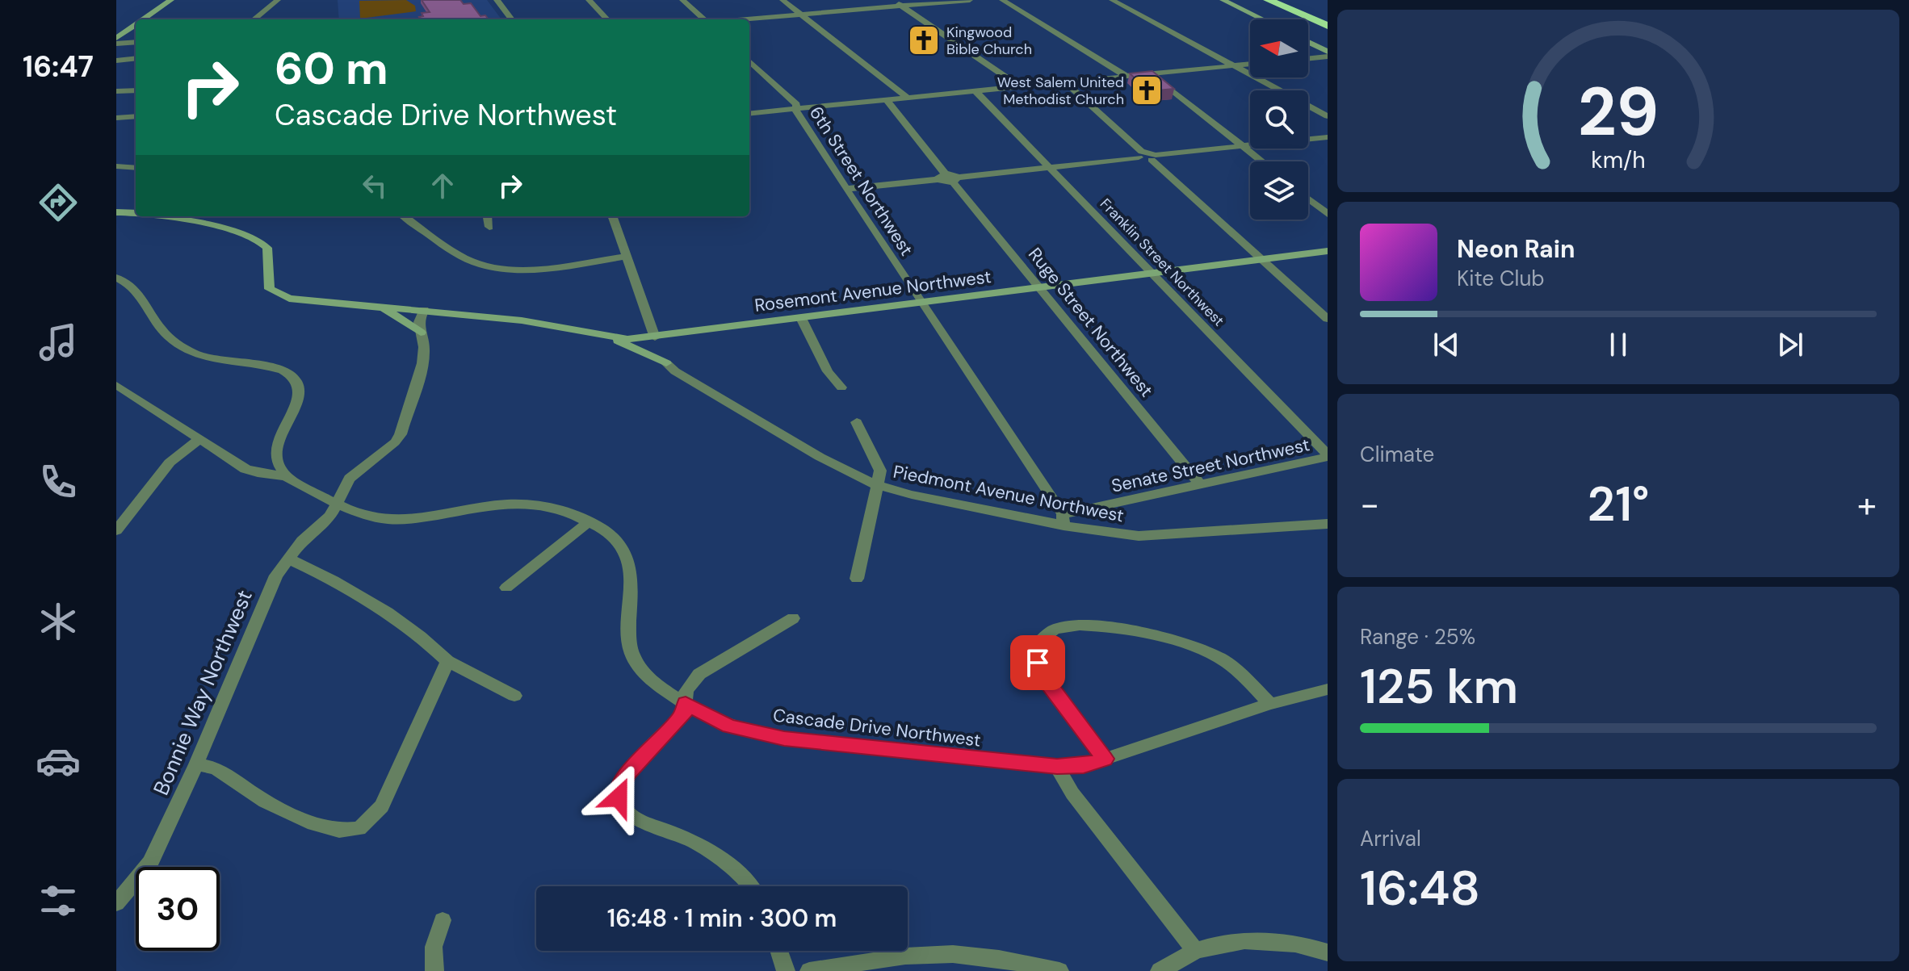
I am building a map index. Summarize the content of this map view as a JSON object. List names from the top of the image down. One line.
{"streets":{"street":["6th Street Northwest","Franklin Street Northwest","Rosemont Avenue Northwest","Ruge Street Northwest","Senate Street Northwest","Piedmont Avenue Northwest","Bonnie Way Northwest","Cascade Drive Northwest"]},"crossings":[["6th Street Northwest","Rosemont Avenue Northwest"],["6th Street Northwest","Senate Street Northwest"],["6th Street Northwest","Piedmont Avenue Northwest"],["Franklin Street Northwest","Rosemont Avenue Northwest"],["Franklin Street Northwest","Senate Street Northwest"],["Rosemont Avenue Northwest","Ruge Street Northwest"],["Ruge Street Northwest","Senate Street Northwest"],["Senate Street Northwest","Piedmont Avenue Northwest"],["Bonnie Way Northwest","Cascade Drive Northwest"]],"places":{"church":["Kingwood Bible Church","West Salem United Methodist Church"]},"north":"left","page":{"tabs":"16:47","turn":["60 m","Cascade Drive Northwest"],"song":["Neon Rain","Kite Club"],"tile":["Climate",["Range · 25%","125 km"],["Arrival","16:48"]],"heat":["−","21°","+"],"limit":"30","trip":"16:48 · 1 min · 300 m","gauge":["29","km/h"]}}
